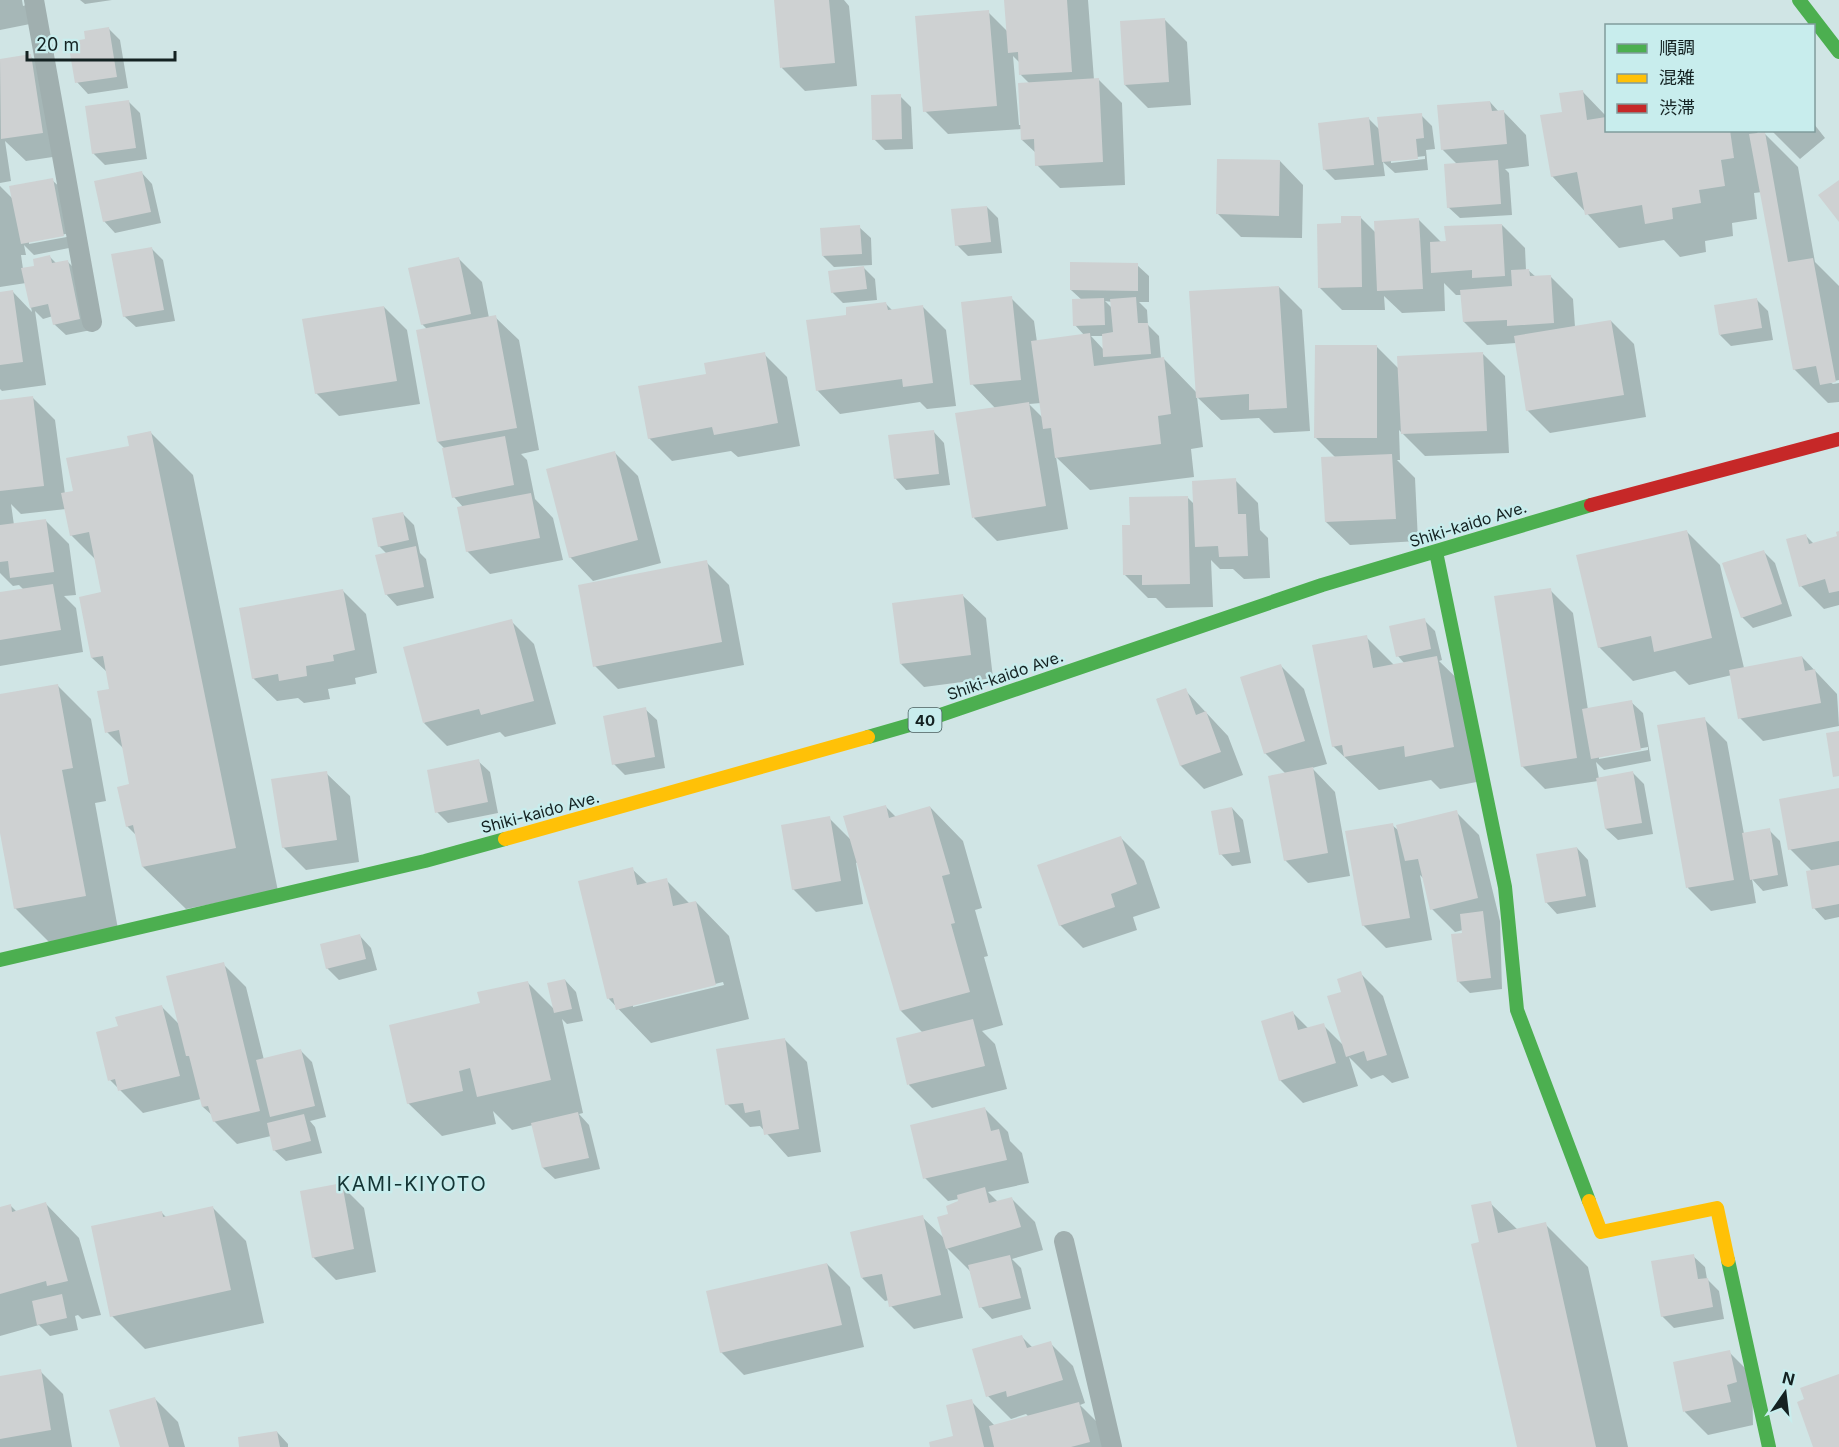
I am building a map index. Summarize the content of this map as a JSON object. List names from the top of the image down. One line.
{"streets":{"main road":["Shiki-kaido Ave.","40"]},"districts":["KAMI-KIYOTO"],"legend":["順調","混雑","渋滞"],"scale_bar":"20 m","north":"top"}
